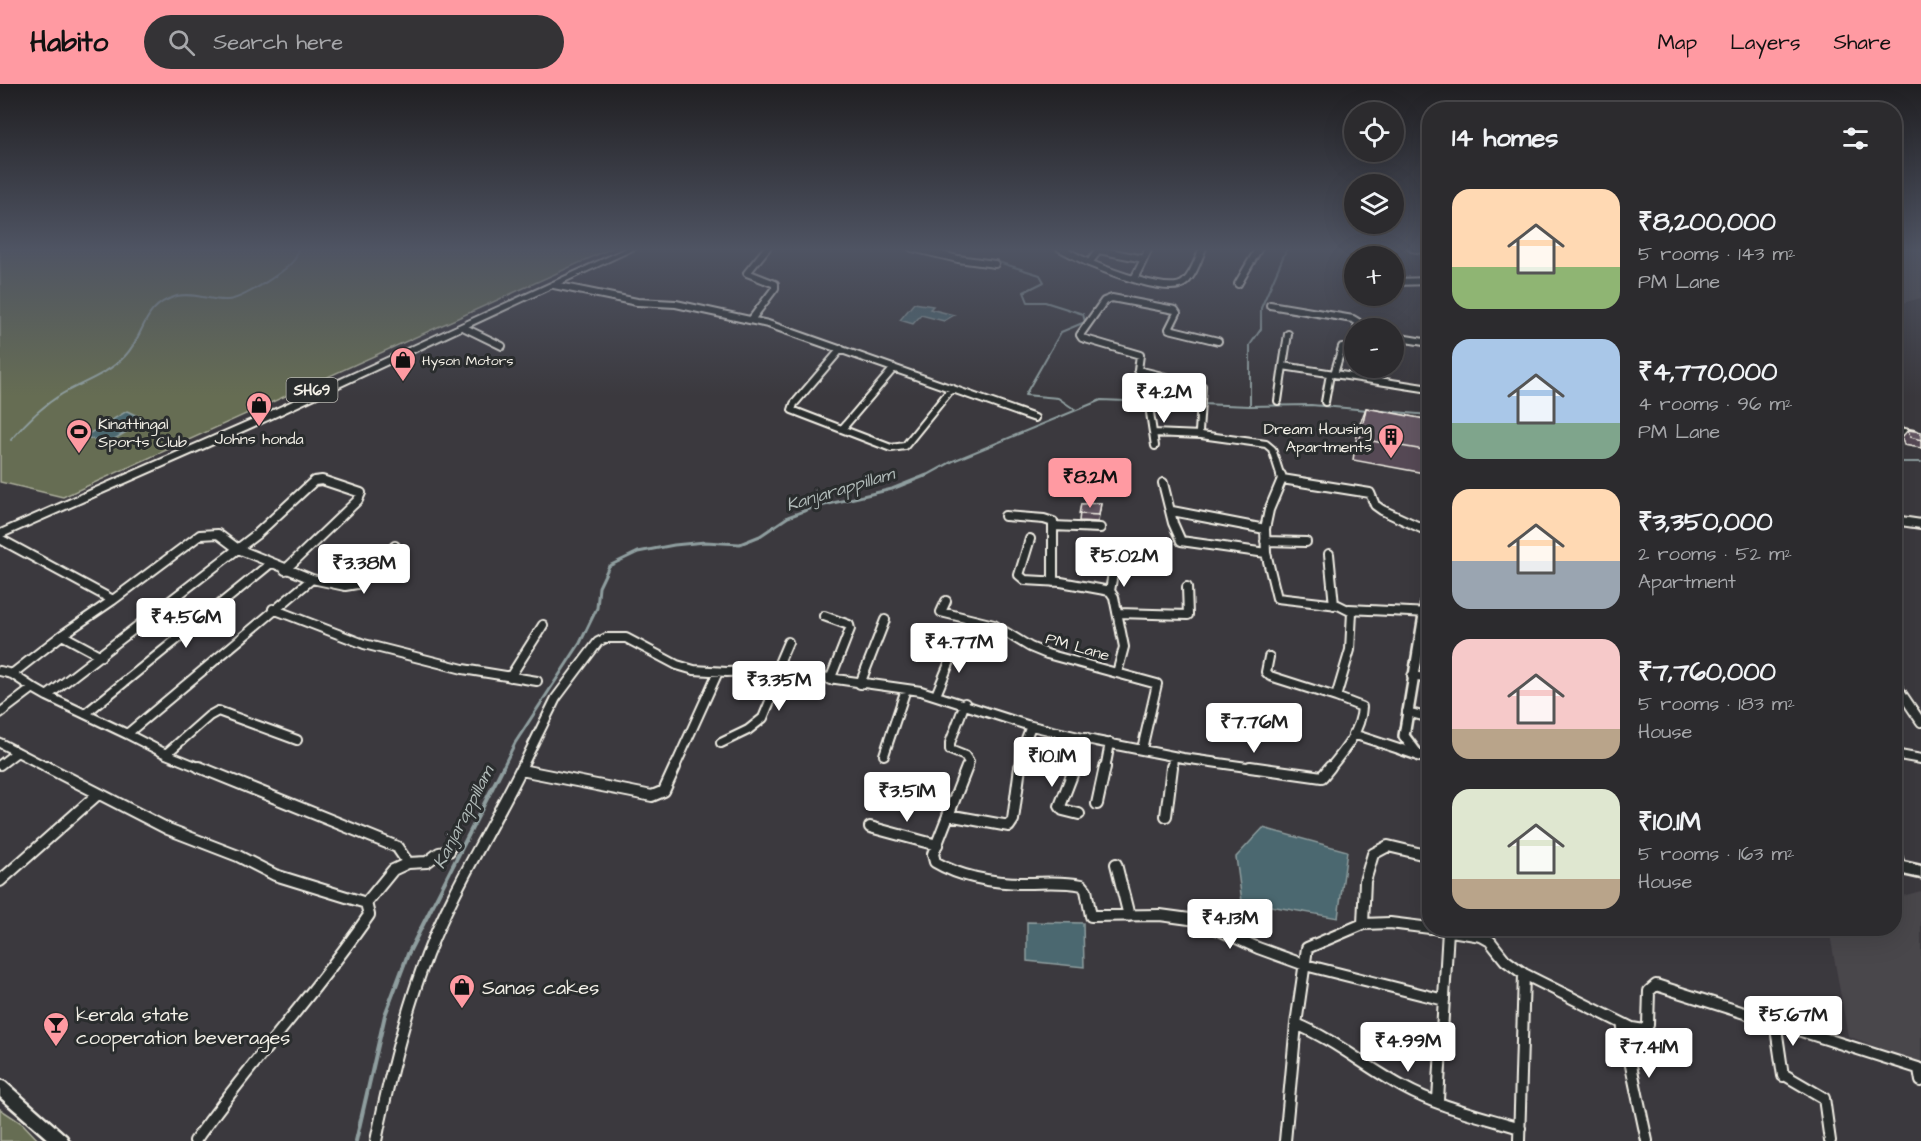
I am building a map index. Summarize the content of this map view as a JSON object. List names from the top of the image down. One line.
{"streets":{"main road":["SH69"],"street":["PM Lane"]},"water":["Kanjarappillam"],"places":{"shop":["Hyson Motors","Johns honda","Sanas cakes"],"sports":["Kinattingal Sports Club"],"building":["Dream Housing Apartments"],"bar":["kerala state cooperation beverages"]},"page":{"header":"Habito","search":"Search here","nav":["Map","Layers","Share"],"map_buttons":["+","−"],"heading":"14 homes","list":[{"name":"₹8,200,000","note":"5 rooms · 143 m² · PM Lane"},{"name":"₹4,770,000","note":"4 rooms · 96 m² · PM Lane"},{"name":"₹3,350,000","note":"2 rooms · 52 m² · Apartment"},{"name":"₹7,760,000","note":"5 rooms · 183 m² · House"},{"name":"₹10.1M","note":"5 rooms · 163 m² · House"}],"price":["₹4.2M","₹8.2M","₹5.02M","₹3.38M","₹4.56M","₹4.77M","₹3.35M","₹7.76M","₹10.1M","₹3.51M","₹4.13M","₹5.67M","₹4.99M","₹7.41M"]}}
